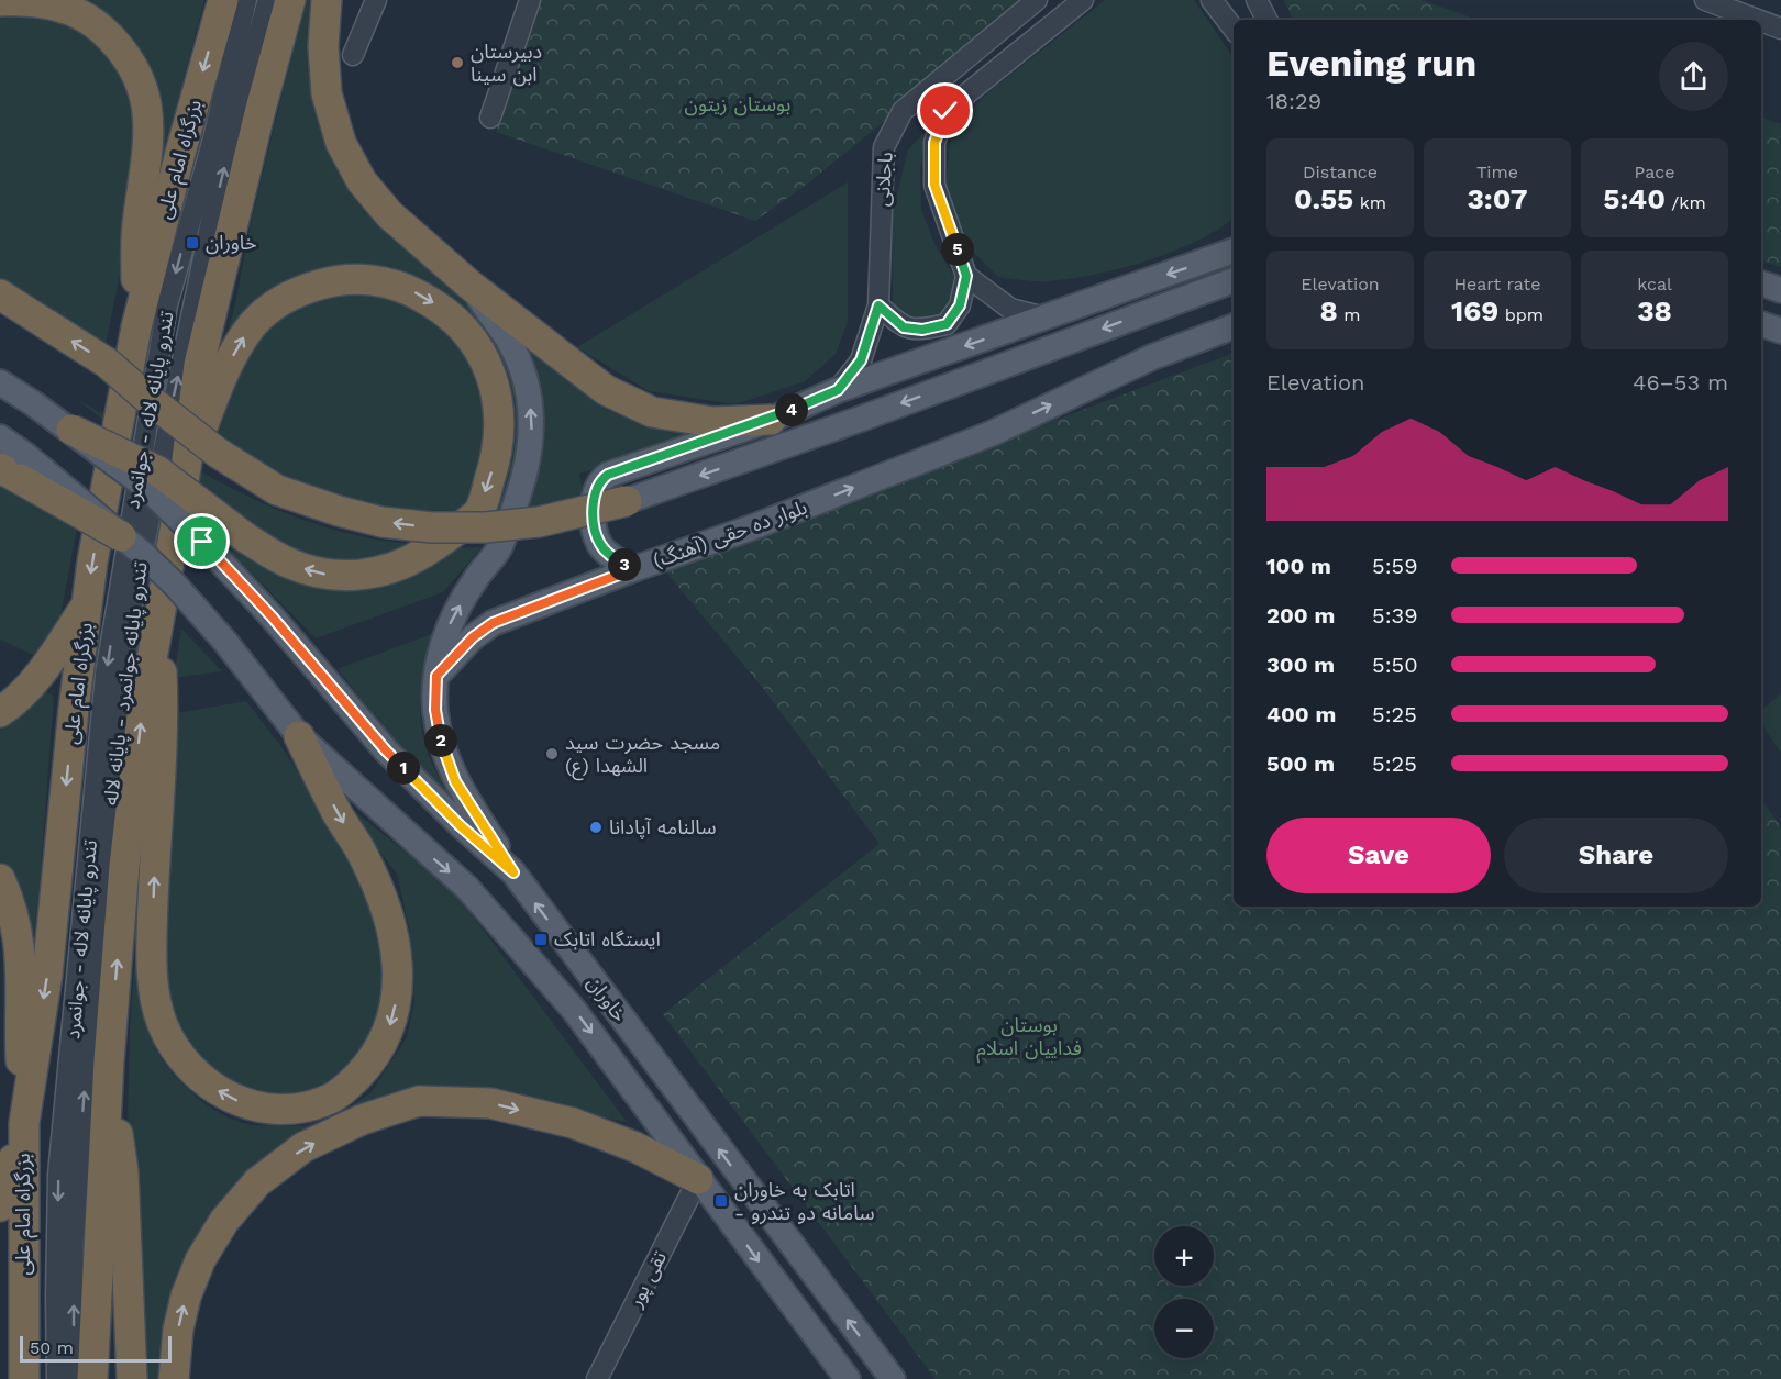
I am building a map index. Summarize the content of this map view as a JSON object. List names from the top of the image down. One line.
{"streets":{"highway":["بزرگراه امام علی"],"main road":["بلوار ده حقی (آهنگ)","خاوران"],"street":["باجلانی","تندرو پایانه لاله - جوانمرد","تندرو پایانه جوانمرد - پایانه لاله","تقی پور"]},"crossings":[["خاوران","تقی پور"]],"one_way":["تندرو پایانه لاله - جوانمرد","تندرو پایانه جوانمرد - پایانه لاله"],"parks":["بوستان زیتون","بوستان فداییان اسلام"],"places":{"other":["دبیرستان ابن سینا","مسجد حضرت سید الشهدا (ع)","سالنامه آپادانا"],"transit":["خاوران","ایستگاه اتابک","اتابک به خاوران - سامانه دو تندرو"]},"scale_bar":"50 m","page":{"heading":["Evening run","18:29"],"stats":[["Distance","0.55 km"],["Time","3:07"],["Pace","5:40 /km"],["Elevation","8 m"],["Heart rate","169 bpm"],["kcal","38"]],"pins":["5","4","3","2","1"],"chart":["Elevation","46–53 m"],"list":[{"name":"100 m","note":"5:59"},{"name":"200 m","note":"5:39"},{"name":"300 m","note":"5:50"},{"name":"400 m","note":"5:25"},{"name":"500 m","note":"5:25"}],"buttons":["Save","Share"],"map_buttons":["+","−"],"scale":"50 m"}}
